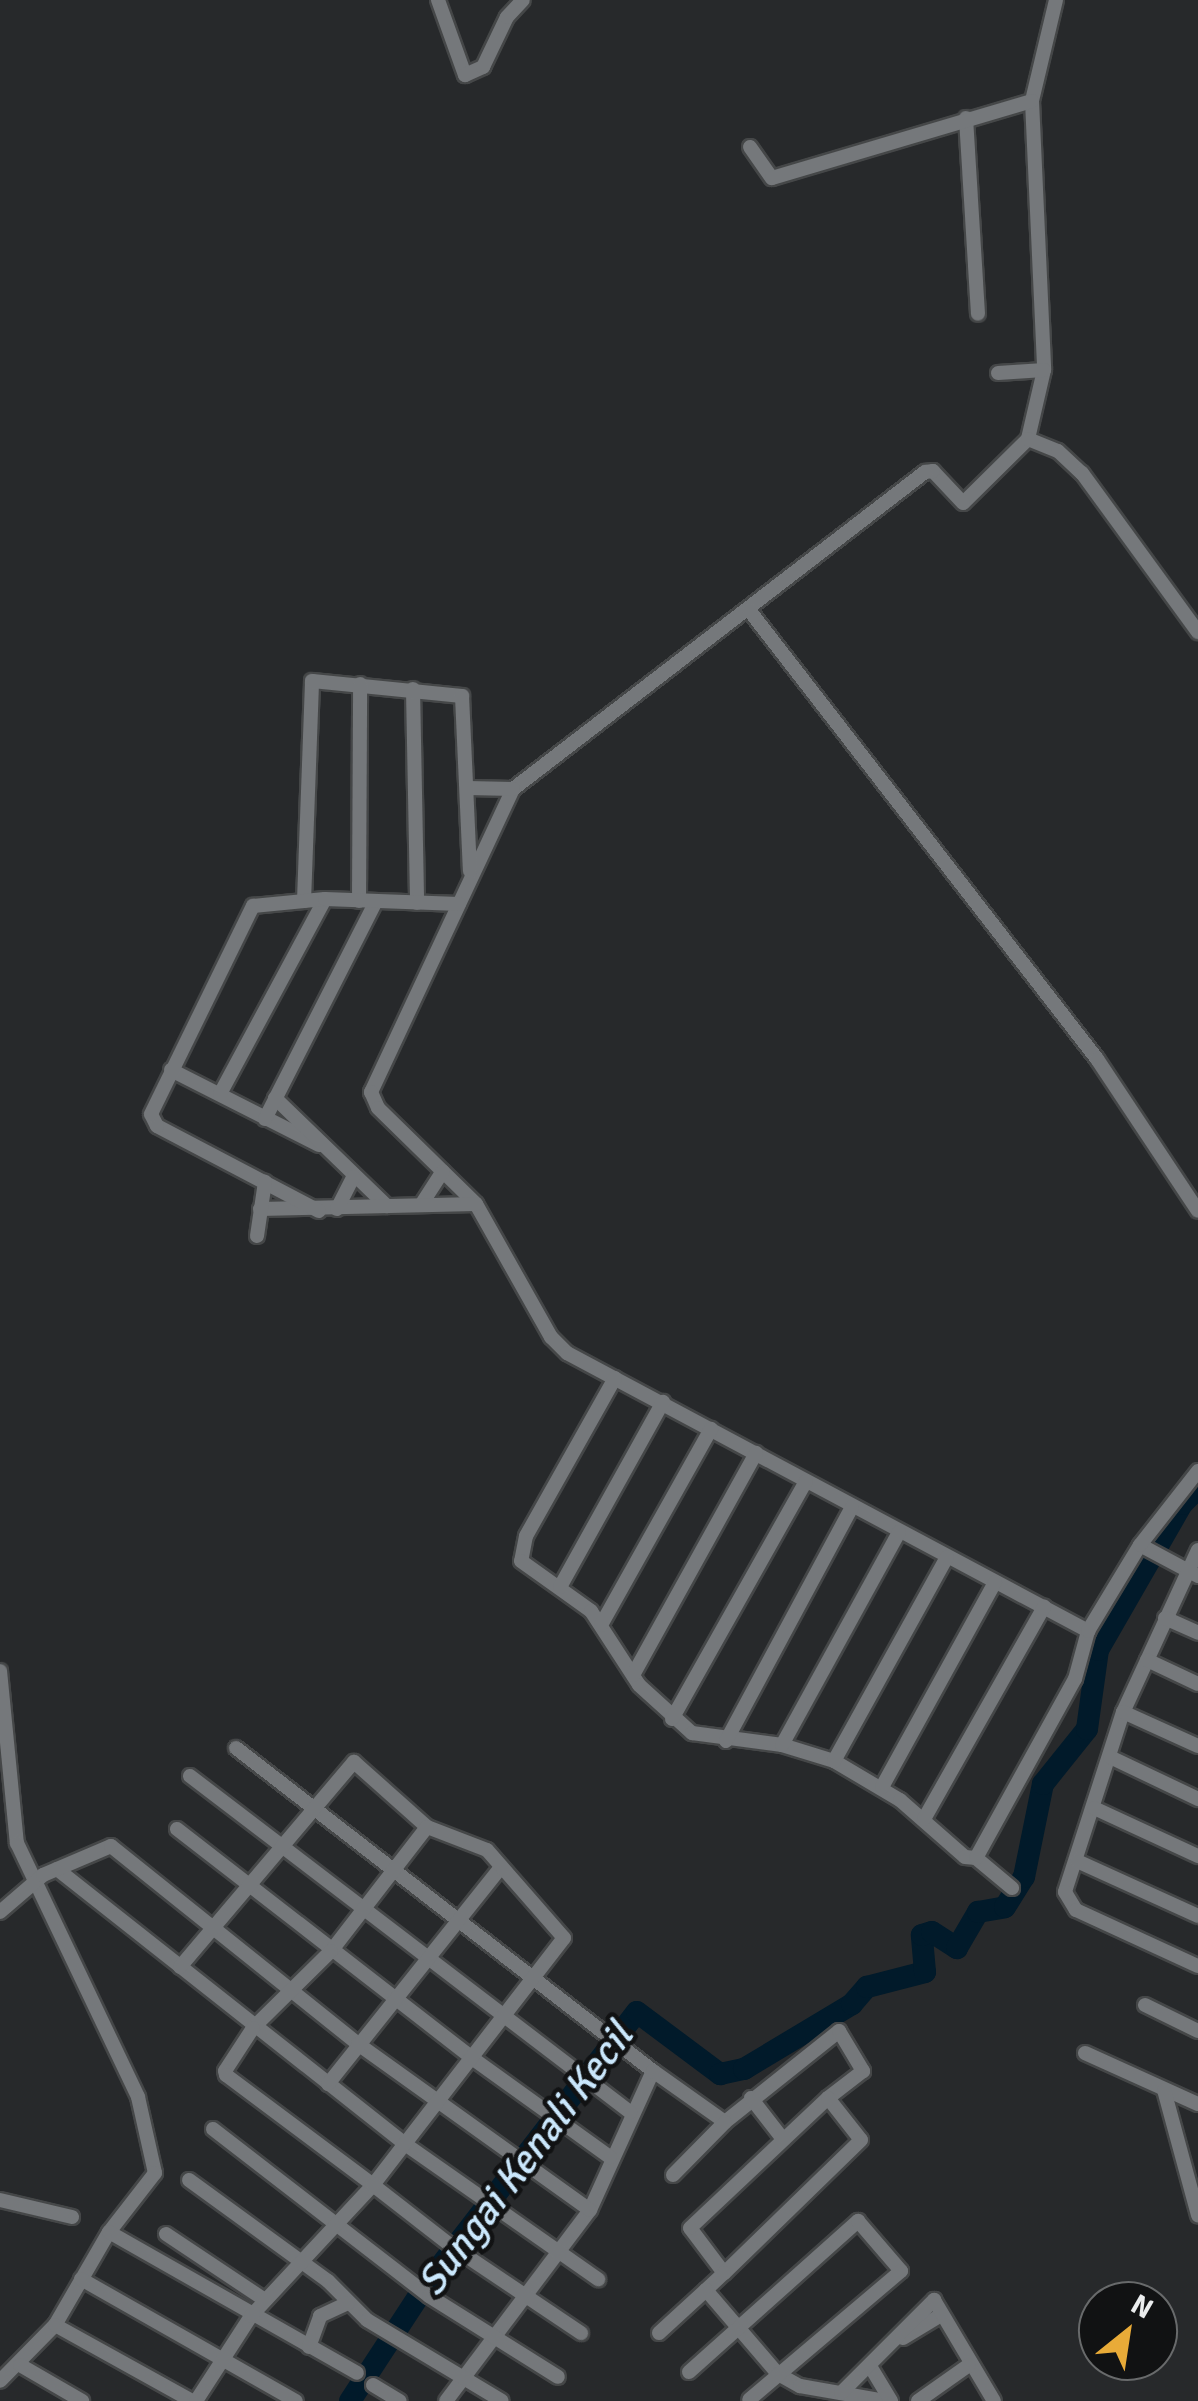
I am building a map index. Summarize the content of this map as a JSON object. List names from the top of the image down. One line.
{"water":["Sungai Kenali Kecil"],"north":"top right"}
